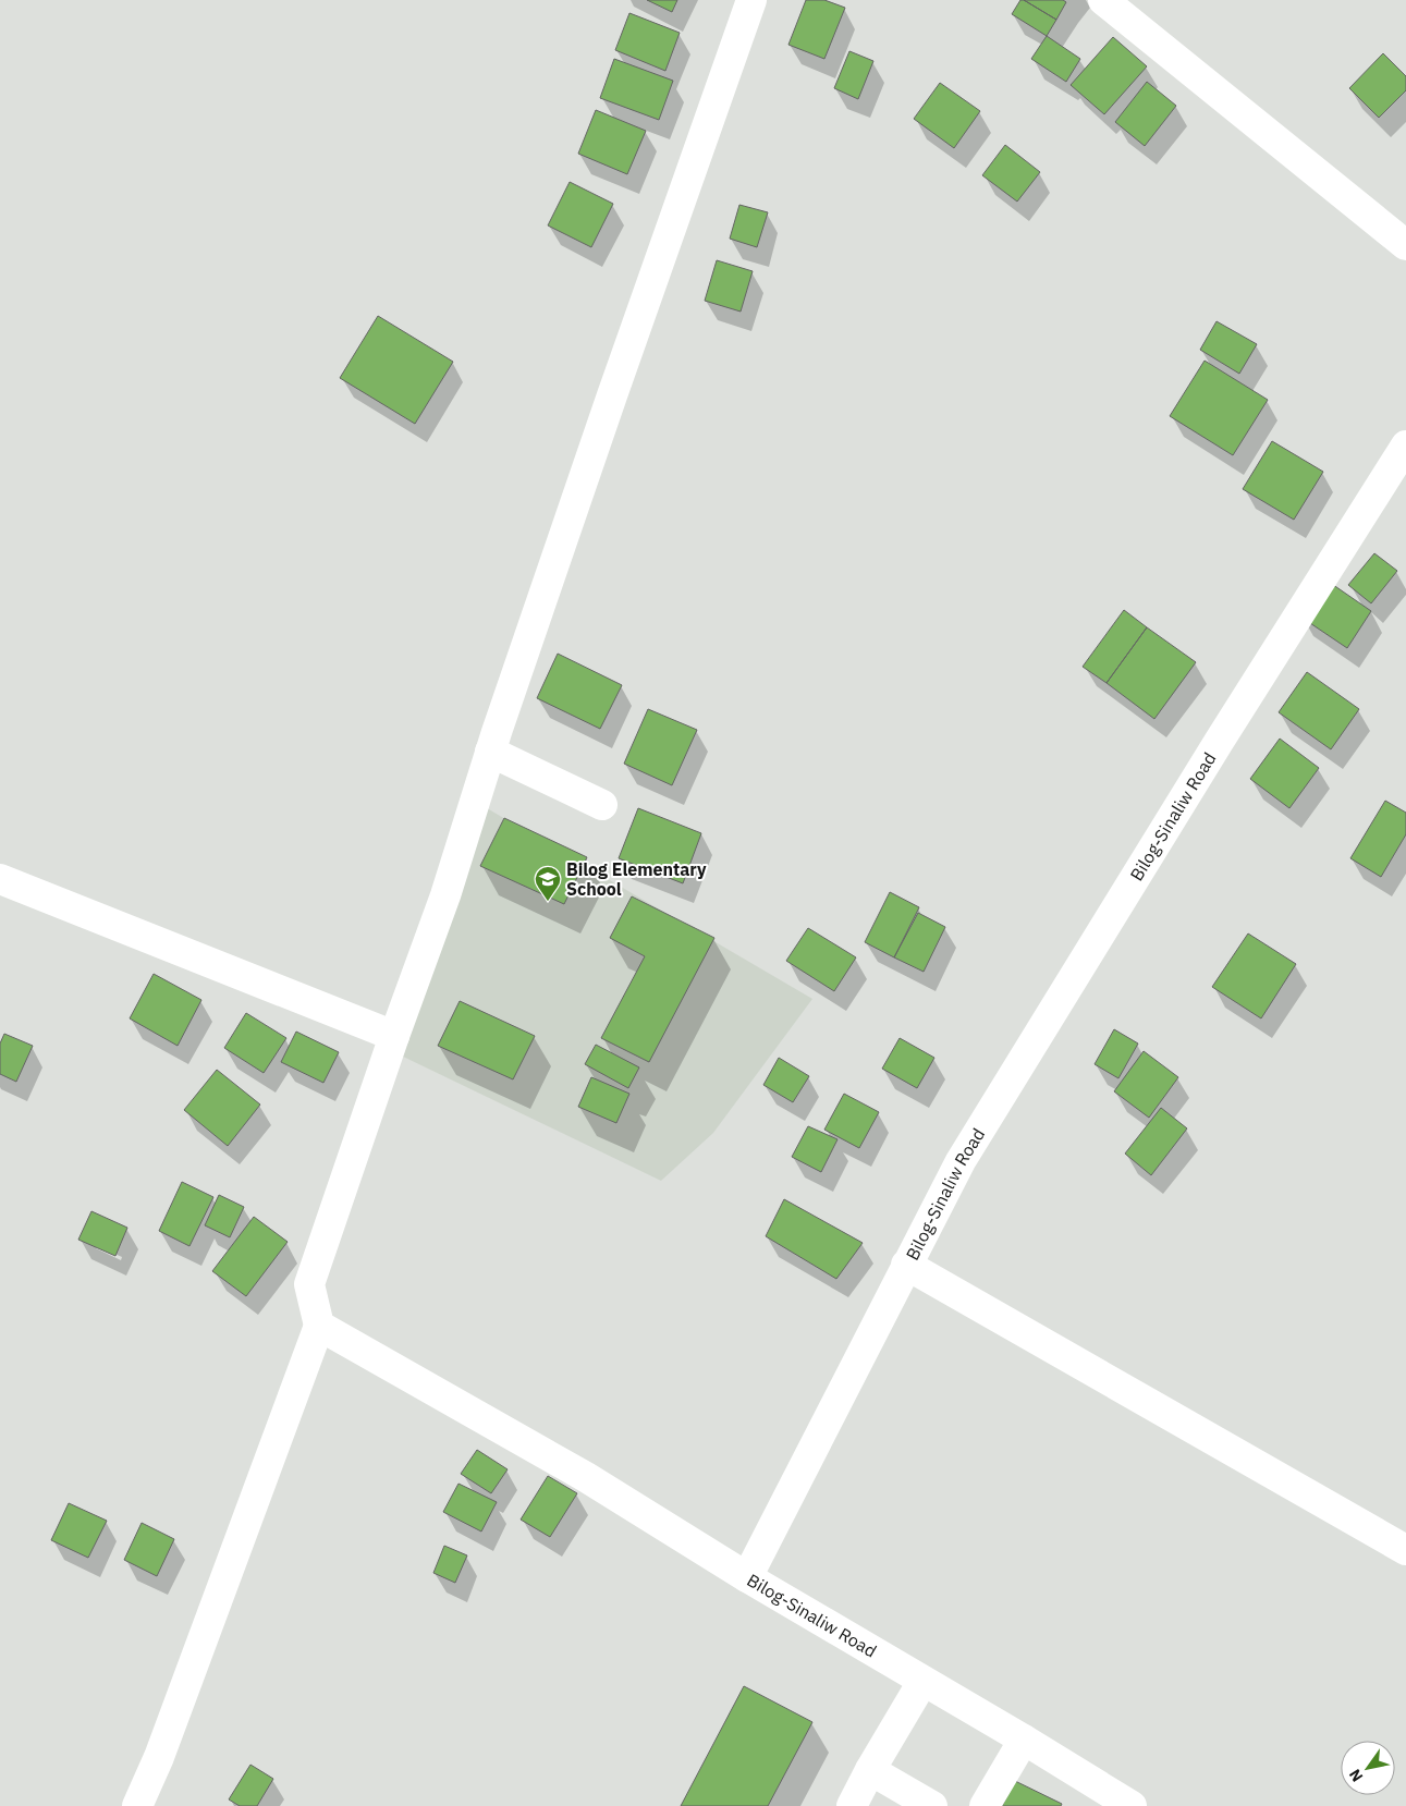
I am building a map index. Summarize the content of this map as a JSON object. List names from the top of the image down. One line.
{"streets":{"street":["Bilog-Sinaliw Road"]},"places":{"school or university":["Bilog Elementary School"]},"north":"bottom left"}
